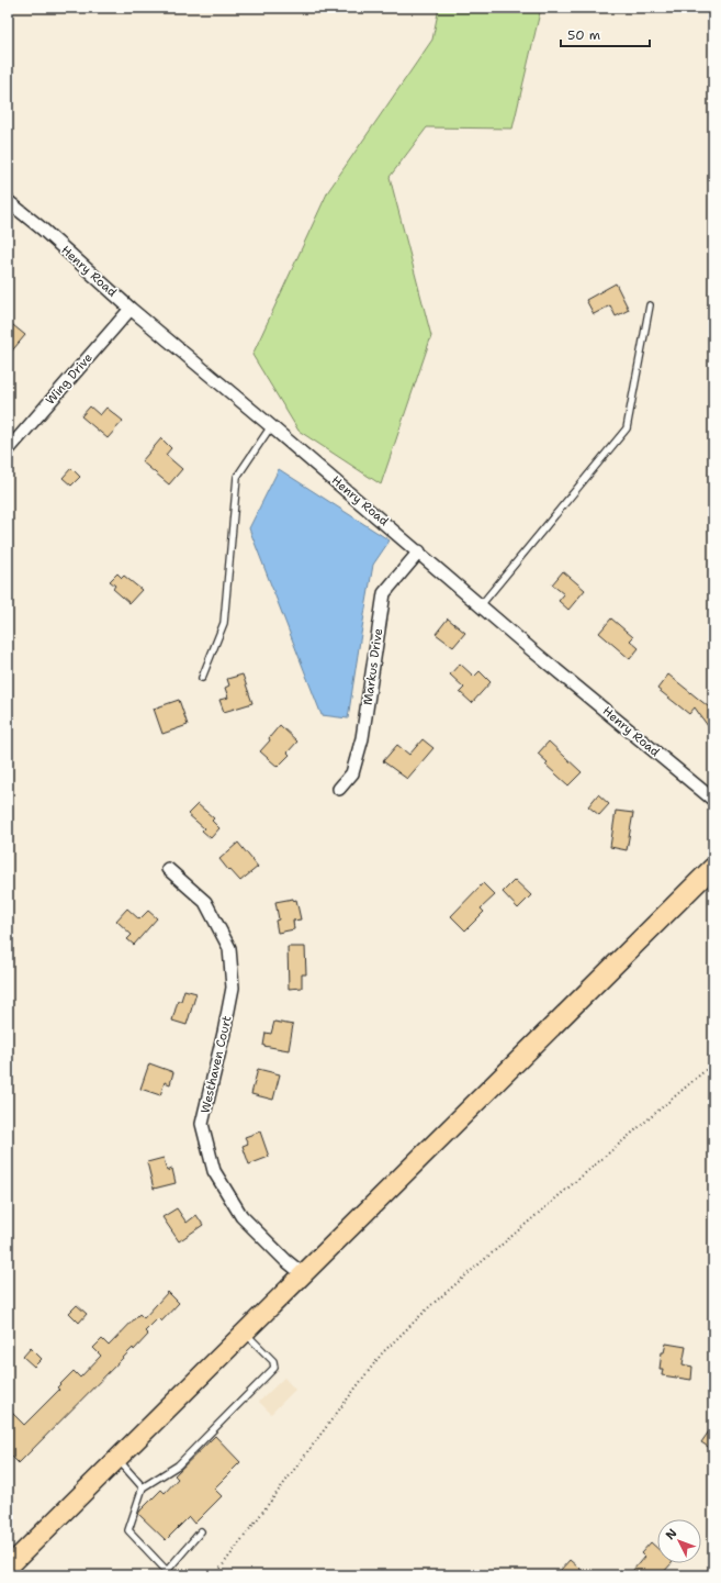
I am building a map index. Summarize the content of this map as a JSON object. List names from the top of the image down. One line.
{"streets":{"street":["Henry Road","Wing Drive","Markus Drive","Westhaven Court"]},"crossings":[["Henry Road","Wing Drive"],["Henry Road","Markus Drive"]],"scale_bar":"50 m","north":"top left"}
